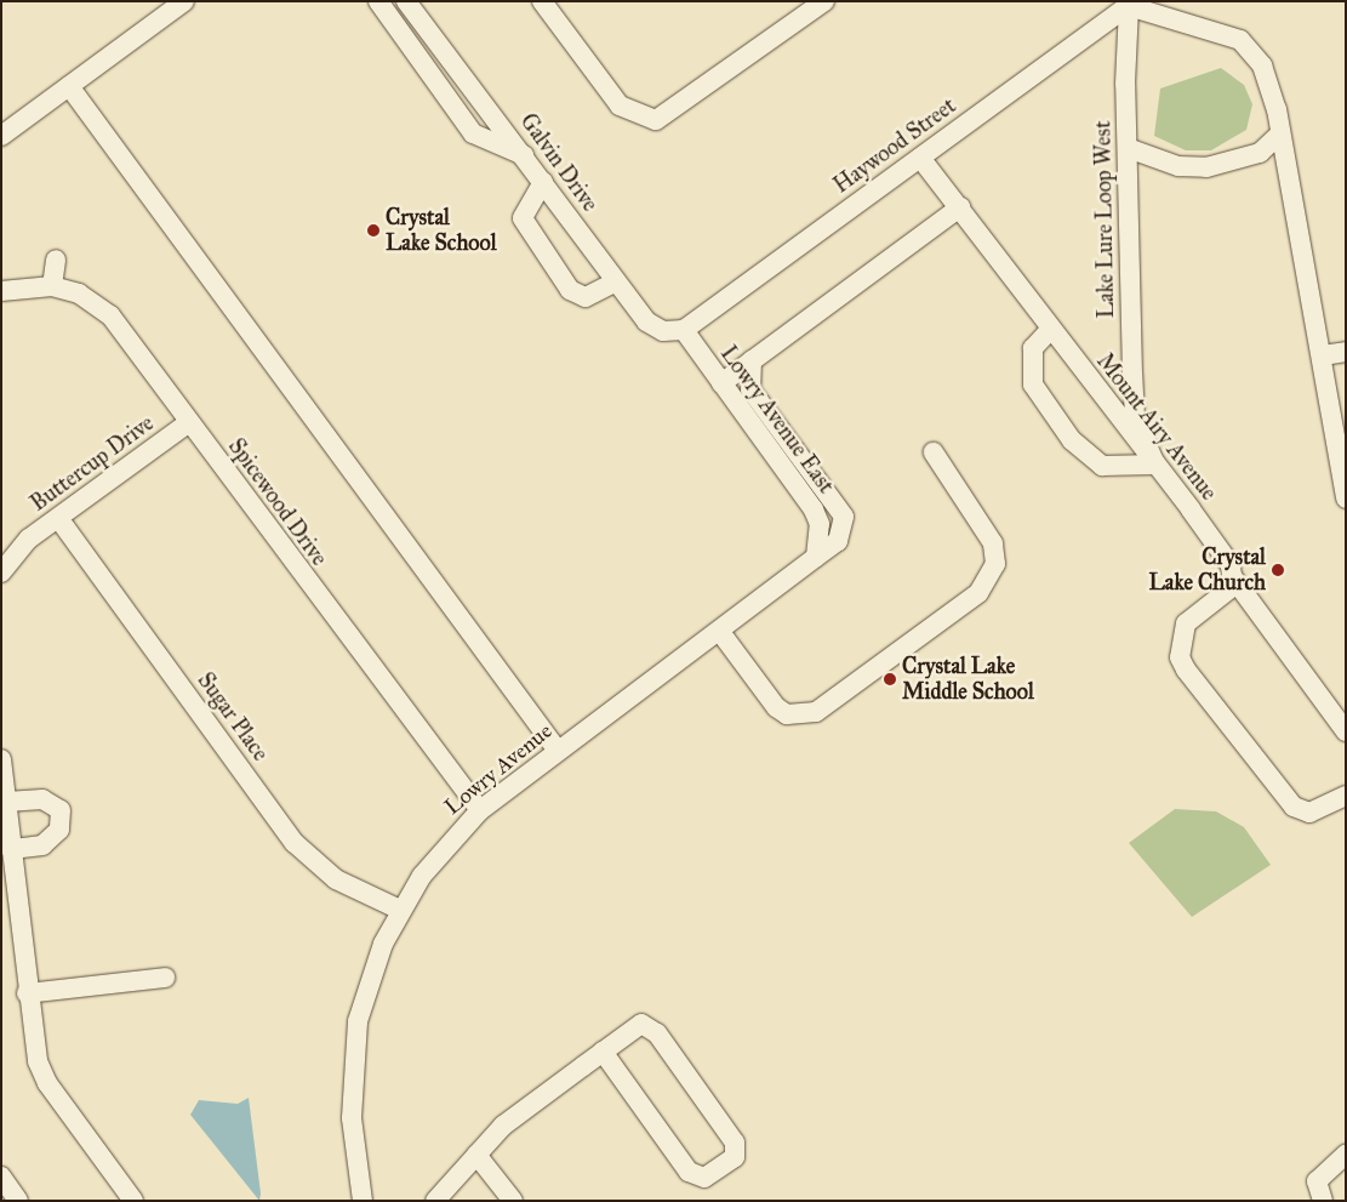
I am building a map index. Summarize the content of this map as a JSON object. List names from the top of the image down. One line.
{"streets":{"street":["Haywood Street","Galvin Drive","Lake Lure Loop West","Lowry Avenue East","Mount Airy Avenue","Buttercup Drive","Spicewood Drive","Sugar Place","Lowry Avenue"]},"crossings":[["Haywood Street","Galvin Drive"],["Haywood Street","Lake Lure Loop West"],["Haywood Street","Lowry Avenue East"],["Haywood Street","Mount Airy Avenue"],["Galvin Drive","Lowry Avenue East"],["Lake Lure Loop West","Mount Airy Avenue"],["Lowry Avenue East","Lowry Avenue"],["Buttercup Drive","Spicewood Drive"],["Buttercup Drive","Sugar Place"],["Spicewood Drive","Lowry Avenue"],["Sugar Place","Lowry Avenue"]],"places":["Crystal Lake School","Crystal Lake Church","Crystal Lake Middle School"]}
